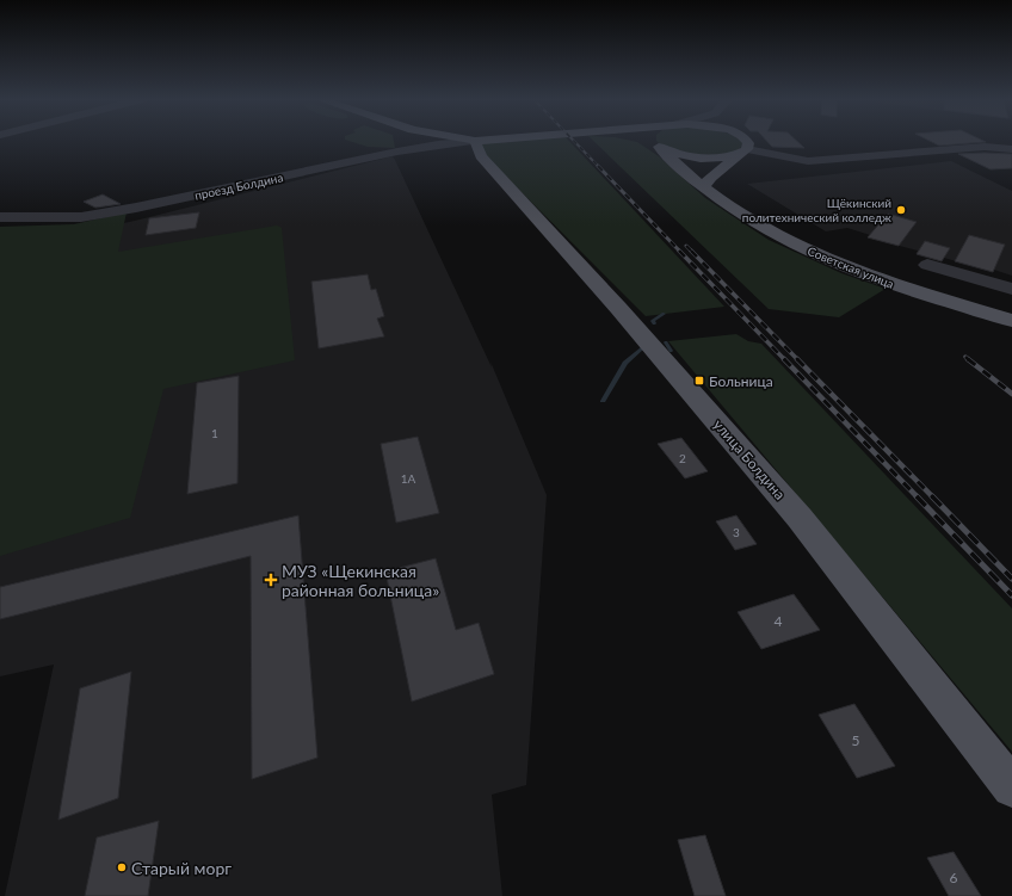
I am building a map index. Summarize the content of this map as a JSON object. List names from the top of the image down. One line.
{"streets":{"main road":["Советская улица","улица Болдина"],"street":["проезд Болдина"]},"crossings":[["проезд Болдина","улица Болдина"]],"places":{"other":["Щёкинский политехнический колледж","Старый морг"],"transit":["Больница"],"health":["МУЗ «Щекинская районная больница»"]},"house_numbers":["1","2","1А","3","4","5","6"]}
